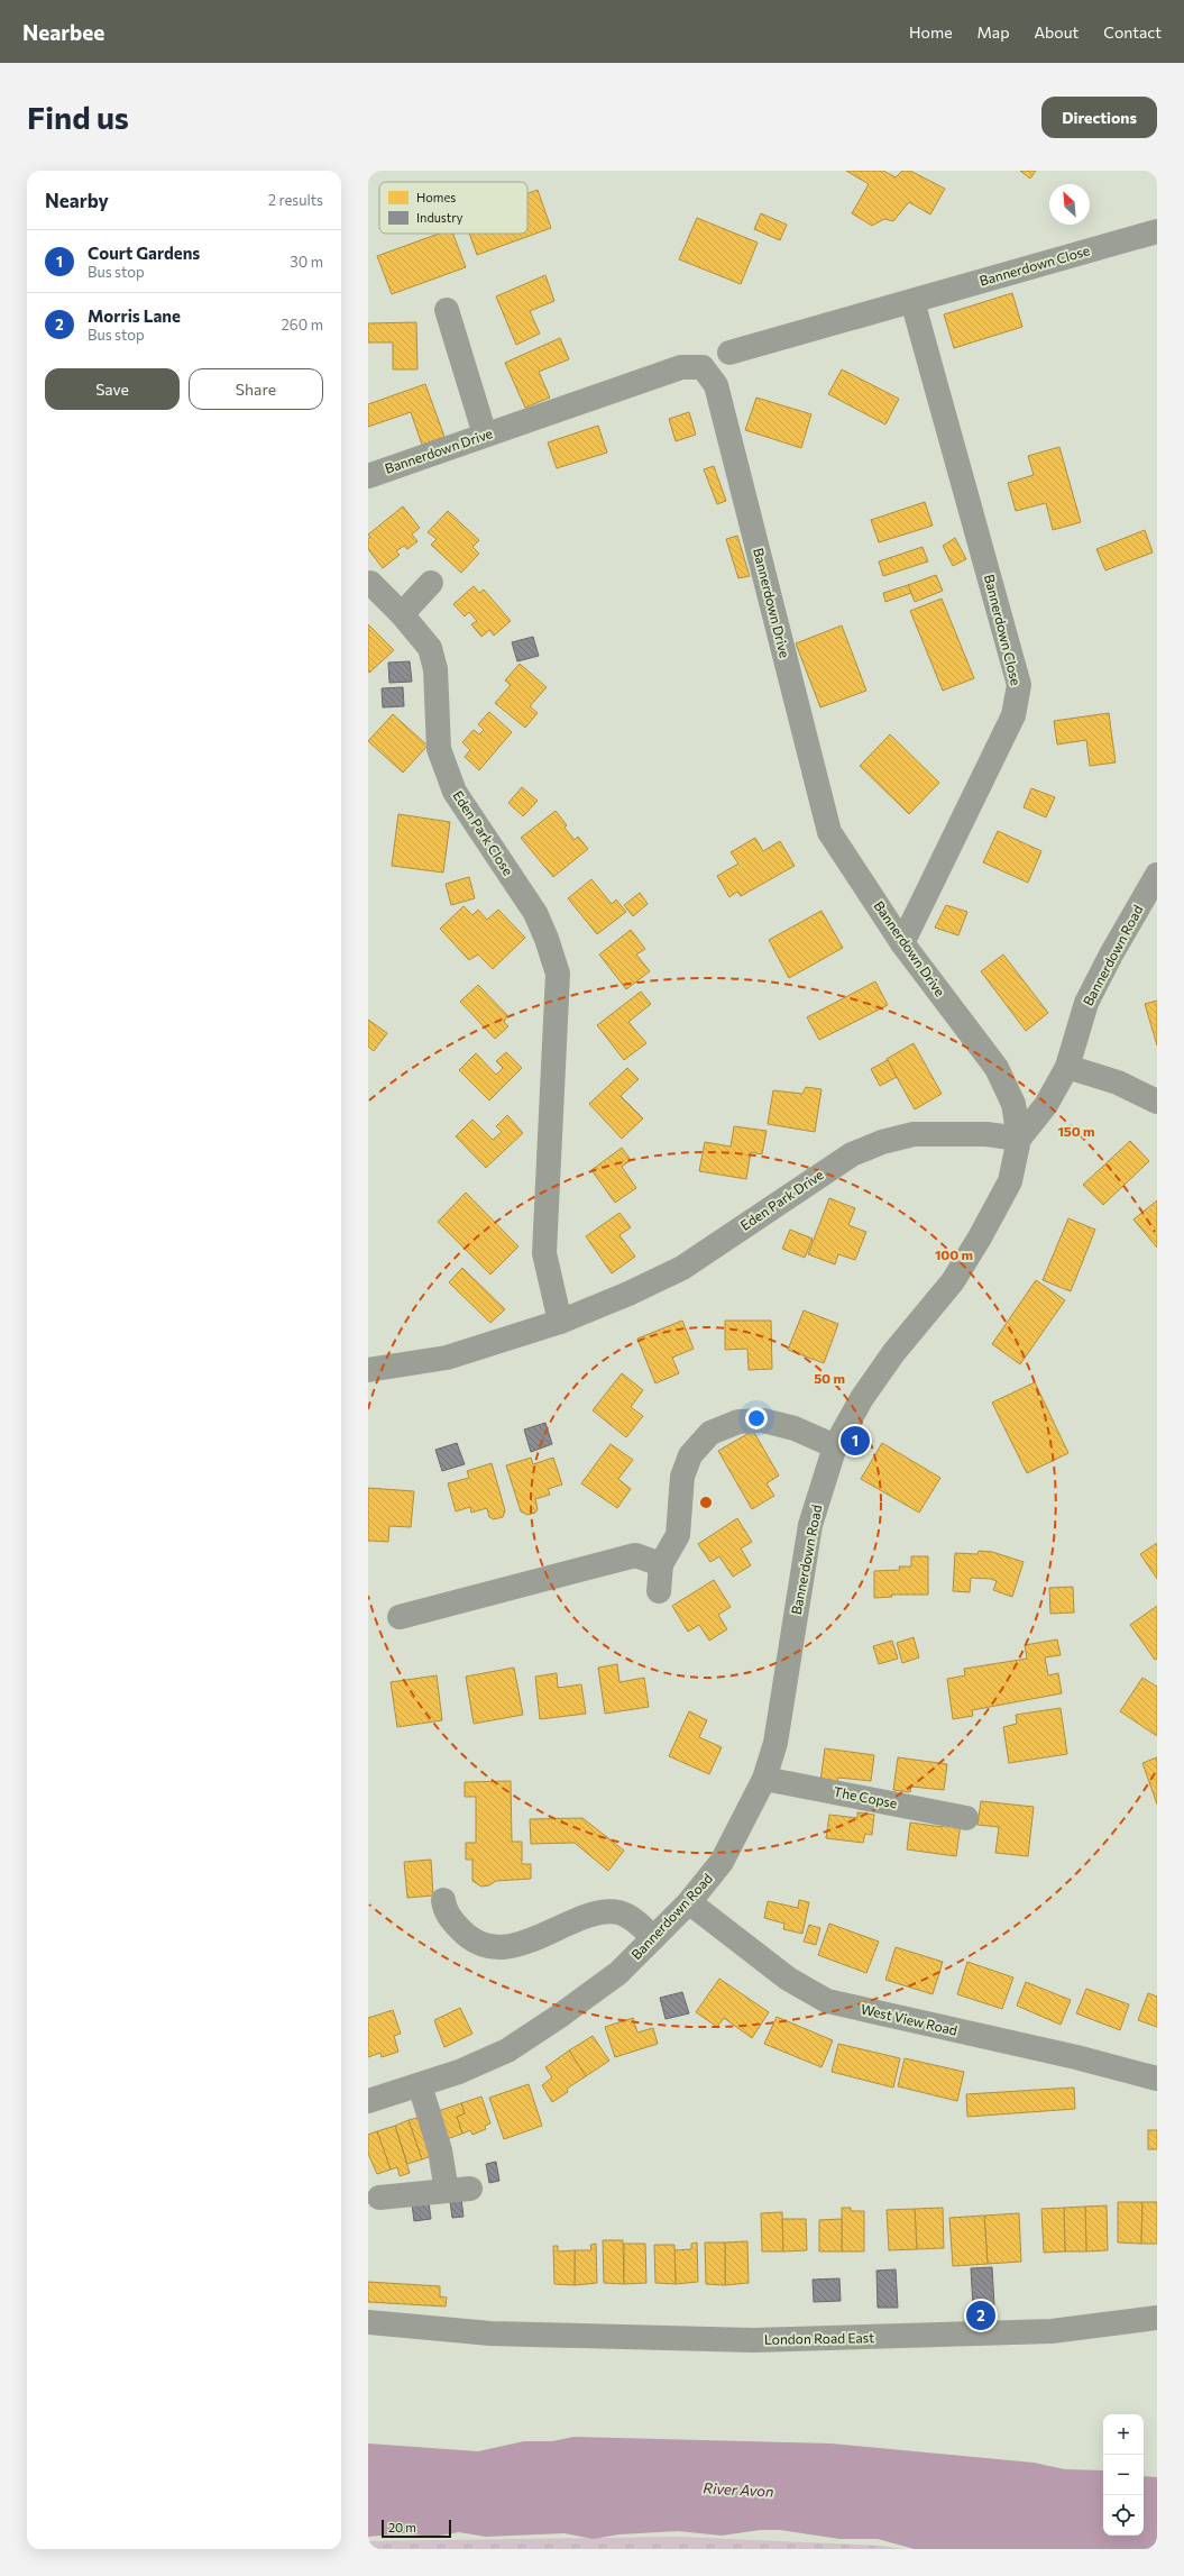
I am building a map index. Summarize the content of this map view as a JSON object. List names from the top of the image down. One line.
{"streets":{"street":["Bannerdown Close","Bannerdown Drive","Eden Park Close","Bannerdown Road","Eden Park Drive","The Copse","West View Road","London Road East"]},"crossings":[["Bannerdown Close","Bannerdown Drive"],["Bannerdown Drive","Bannerdown Road"],["Bannerdown Drive","Eden Park Drive"],["Eden Park Close","Eden Park Drive"],["Bannerdown Road","Eden Park Drive"],["Bannerdown Road","The Copse"],["Bannerdown Road","West View Road"]],"water":["River Avon"],"legend":["Homes","Industry"],"scale_bar":"20 m","north":"top left","page":{"header":"Nearbee","nav":["Home","Map","About","Contact"],"buttons":["Directions",["Save","Share"]],"title":"Find us","heading":["Nearby","2 results"],"list":[{"mark":"1","name":"Court Gardens","note":"Bus stop","value":"30 m"},{"mark":"2","name":"Morris Lane","note":"Bus stop","value":"260 m"}],"pins":["1","2"],"map_buttons":["+","−"],"scale":"20 m"},"rings":["150 m","100 m","50 m"]}
